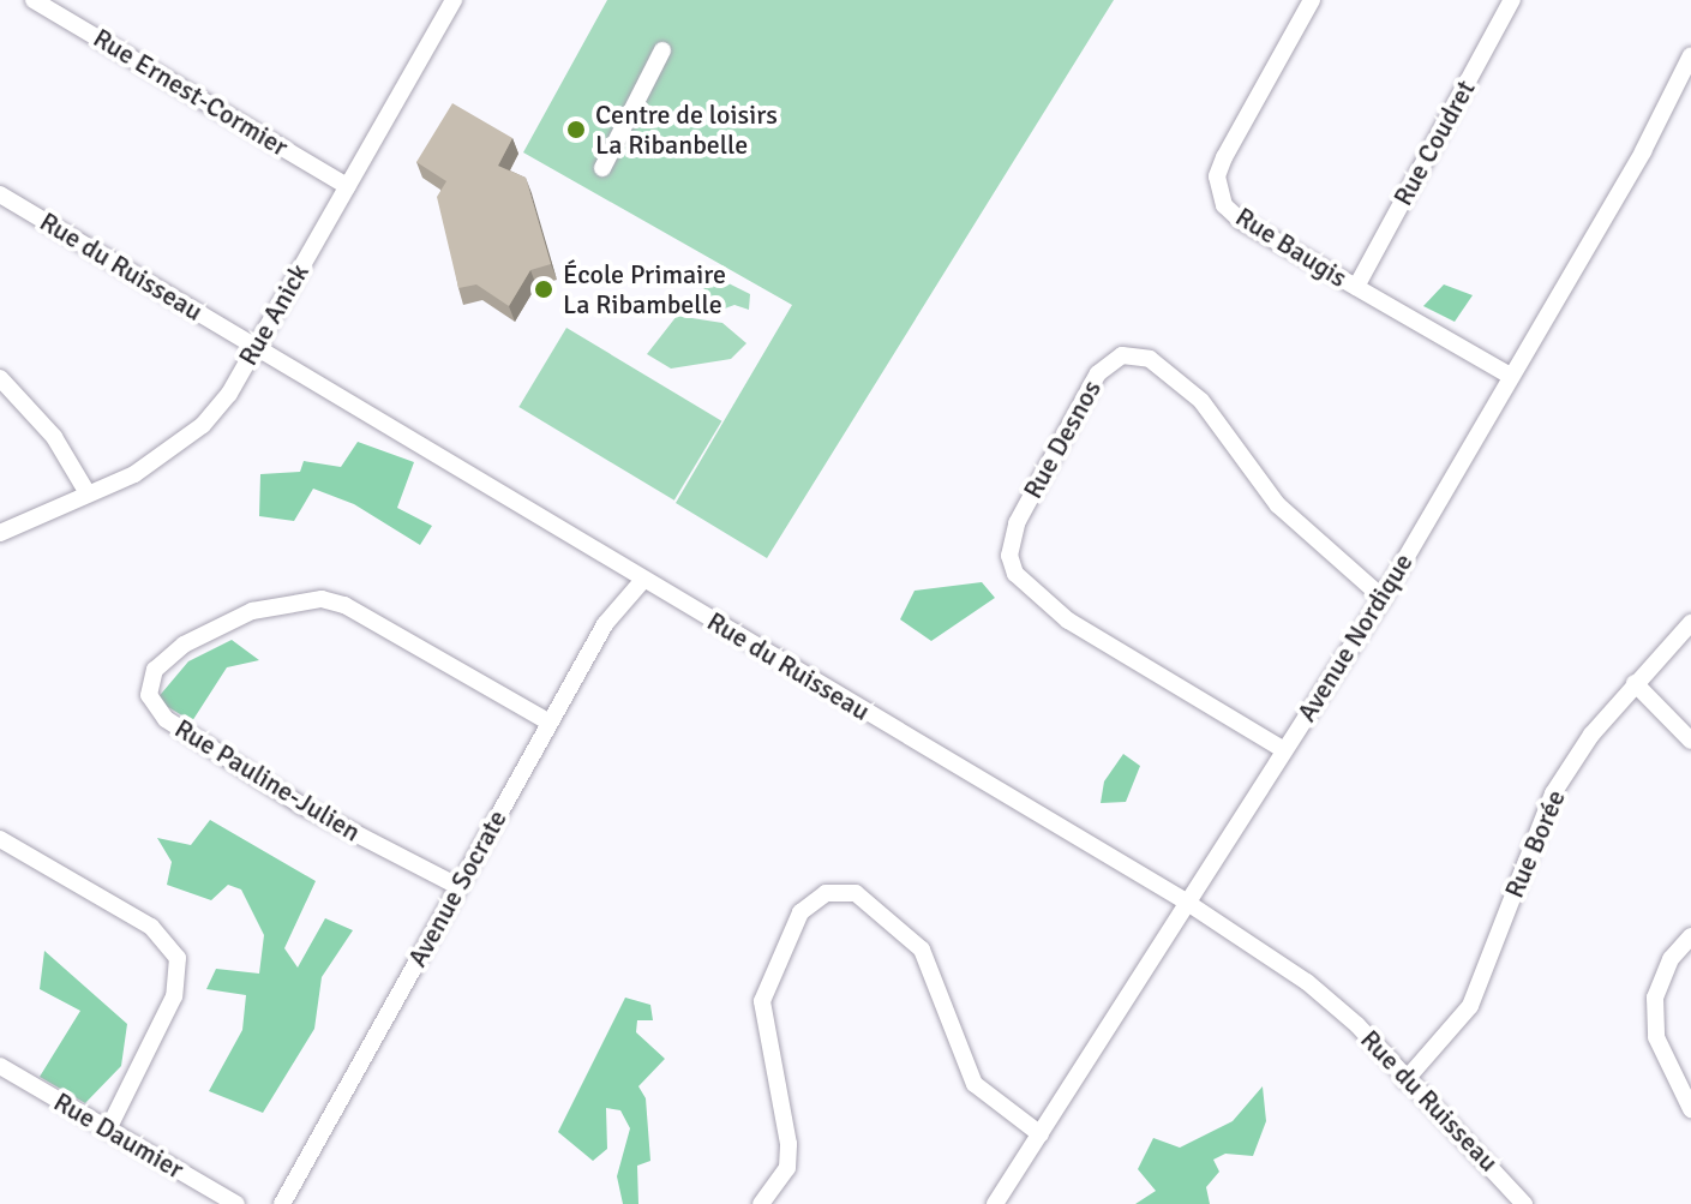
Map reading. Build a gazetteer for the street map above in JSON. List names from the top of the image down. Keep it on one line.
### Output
{"streets":{"street":["Rue Ernest-Cormier","Rue Coudret","Rue Baugis","Rue du Ruisseau","Rue Anick","Rue Desnos","Avenue Nordique","Rue Pauline-Julien","Rue Borée","Avenue Socrate","Rue Daumier"]},"crossings":[["Rue Ernest-Cormier","Rue Anick"],["Rue Coudret","Rue Baugis"],["Rue Baugis","Avenue Nordique"],["Rue du Ruisseau","Rue Anick"],["Rue du Ruisseau","Avenue Nordique"],["Rue du Ruisseau","Rue Borée"],["Rue du Ruisseau","Avenue Socrate"],["Rue Desnos","Avenue Nordique"],["Rue Pauline-Julien","Avenue Socrate"]],"places":["Centre de loisirs La Ribanbelle","École Primaire La Ribambelle"]}
